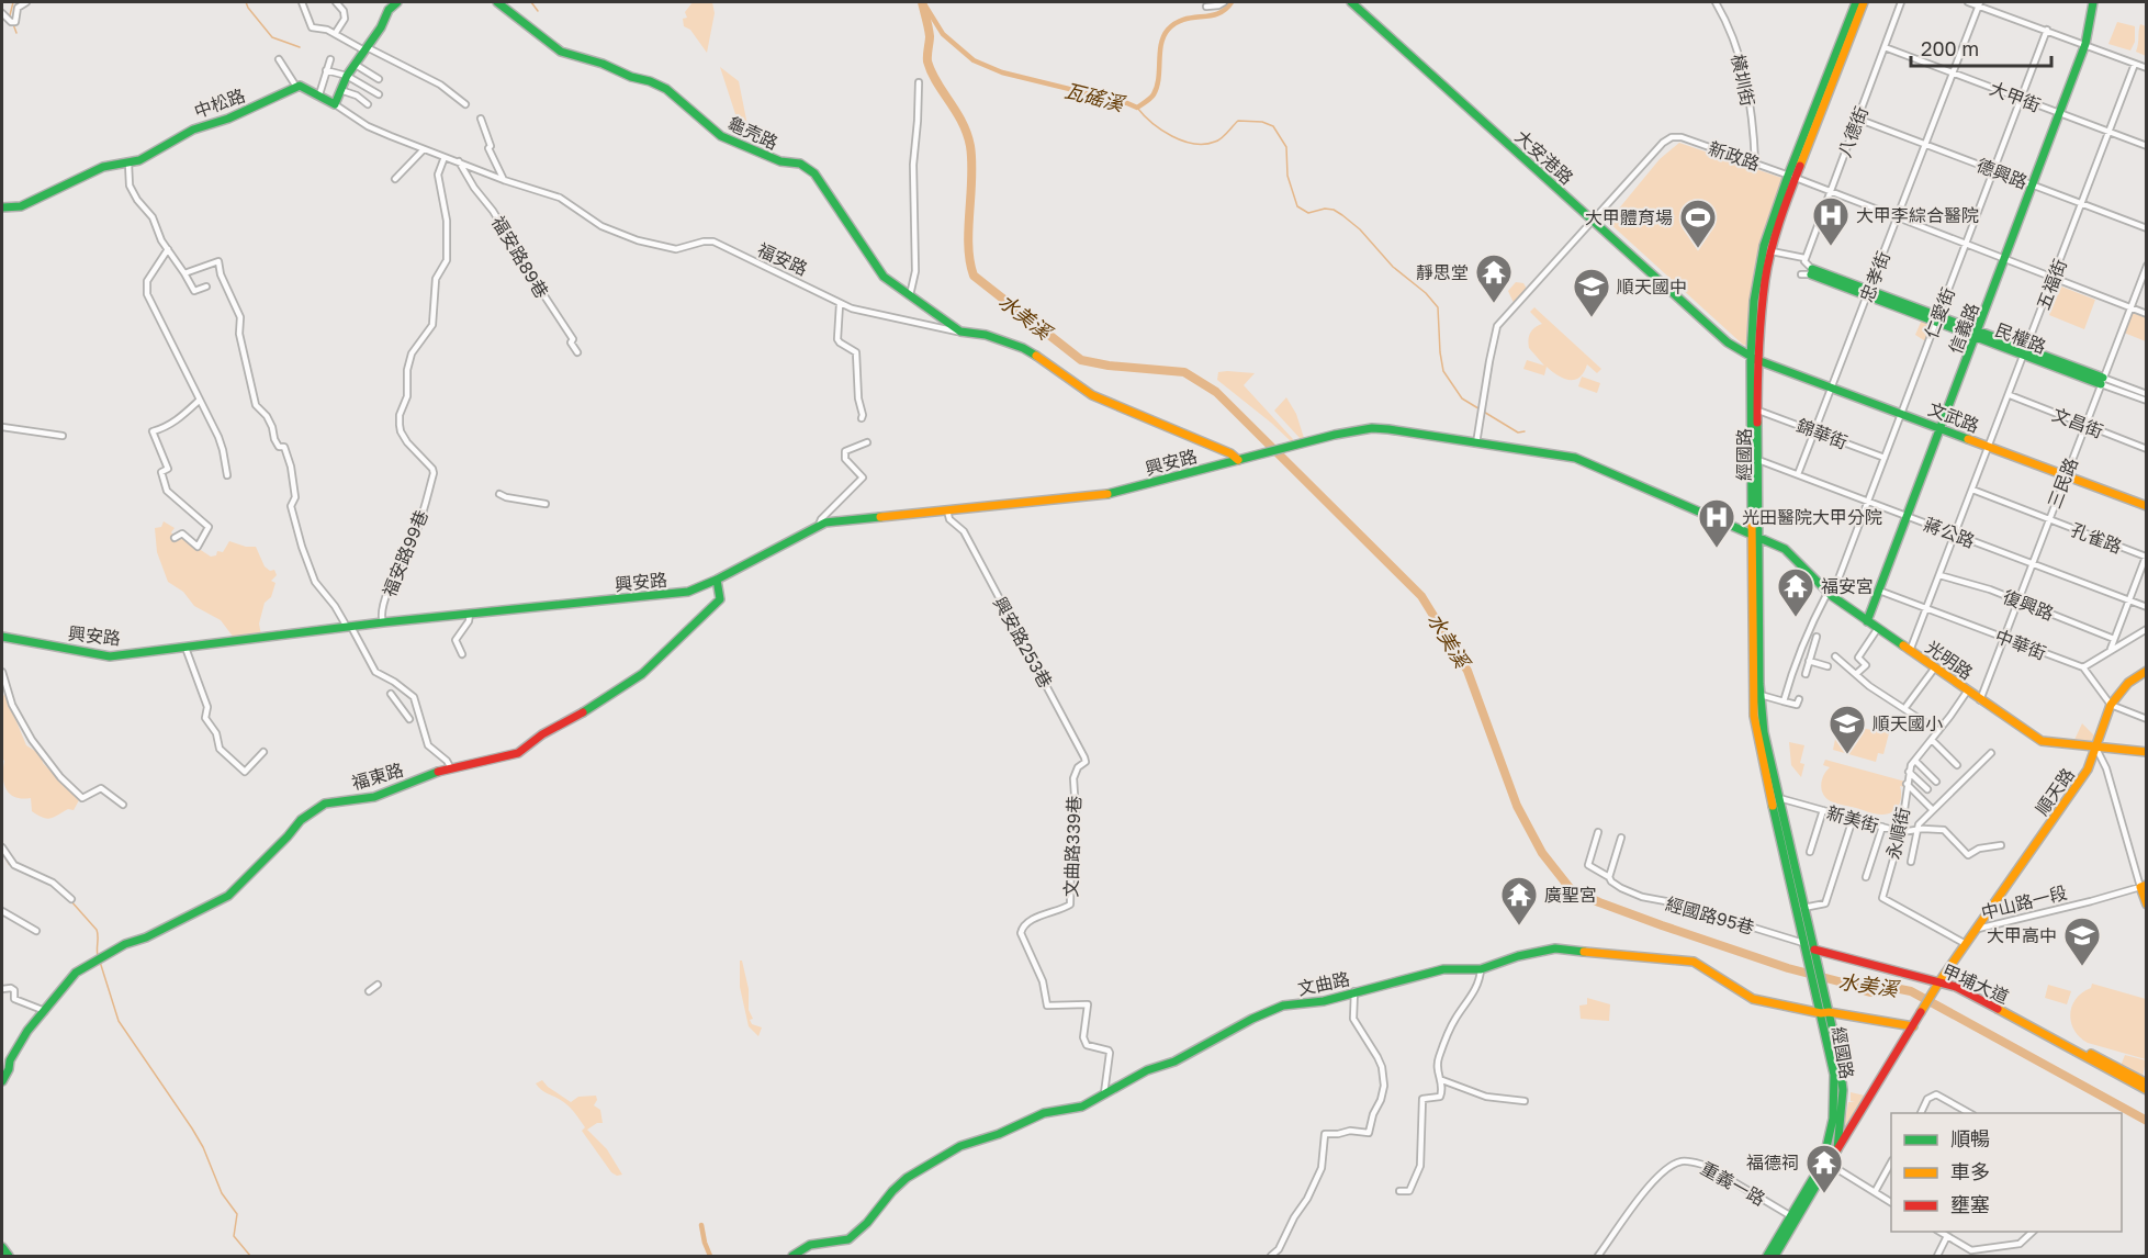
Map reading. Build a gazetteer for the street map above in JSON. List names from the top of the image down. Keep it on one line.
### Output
{"streets":{"street":["橫圳街","大甲街","中松路","八德街","龜壳路","新政路","大安港路","德興路","福安路89巷","福安路","忠孝街","五福街","仁愛街","信義路","民權路","文武路","文昌街","錦華街","經國路","興安路","三民路","蔣公路","孔雀路","福安路99巷","復興路","興安路253巷","中華街","光明路","福東路","順天路","新美街","永順街","文曲路339巷","中山路一段","經國路95巷","文曲路","甲埔大道","重義一路"]},"crossings":[["橫圳街","新政路"],["大甲街","八德街"],["大甲街","忠孝街"],["大甲街","五福街"],["大甲街","仁愛街"],["大甲街","信義路"],["八德街","新政路"],["八德街","德興路"],["龜壳路","福安路"],["新政路","大安港路"],["新政路","忠孝街"],["新政路","五福街"],["新政路","仁愛街"],["新政路","信義路"],["新政路","經國路"],["新政路","興安路"],["新政路","三民路"],["大安港路","文武路"],["大安港路","經國路"],["德興路","忠孝街"],["德興路","五福街"],["德興路","仁愛街"],["德興路","信義路"],["福安路89巷","福安路"],["福安路","興安路"],["福安路","福安路99巷"],["忠孝街","民權路"],["忠孝街","文武路"],["忠孝街","錦華街"],["忠孝街","蔣公路"],["五福街","民權路"],["五福街","文武路"],["五福街","文昌街"],["五福街","蔣公路"],["五福街","孔雀路"],["五福街","復興路"],["五福街","中華街"],["五福街","光明路"],["仁愛街","民權路"],["仁愛街","文武路"],["仁愛街","錦華街"],["仁愛街","蔣公路"],["仁愛街","光明路"],["信義路","民權路"],["信義路","文武路"],["信義路","蔣公路"],["信義路","中華街"],["信義路","光明路"],["民權路","三民路"],["文武路","經國路"],["文武路","三民路"],["文昌街","三民路"],["錦華街","經國路"],["經國路","蔣公路"],["經國路","光明路"],["經國路","新美街"],["經國路","經國路95巷"],["經國路","文曲路"],["經國路","甲埔大道"],["興安路","福安路99巷"],["興安路","興安路253巷"],["興安路","福東路"],["三民路","蔣公路"],["三民路","孔雀路"],["三民路","復興路"],["三民路","中華街"],["三民路","光明路"],["興安路253巷","文曲路339巷"],["光明路","順天路"],["光明路","永順街"],["順天路","中山路一段"],["新美街","永順街"],["永順街","中山路一段"],["文曲路339巷","文曲路"],["中山路一段","文曲路"],["中山路一段","甲埔大道"],["經國路95巷","甲埔大道"]],"water":["瓦磘溪","水美溪"],"places":{"hospital":["大甲李綜合醫院","光田醫院大甲分院"],"sports":["大甲體育場"],"temple":["靜思堂","福安宮","廣聖宮","福德祠"],"school or university":["順天國中","順天國小","大甲高中"]},"legend":["順暢","車多","壅塞"],"scale_bar":"200 m"}
